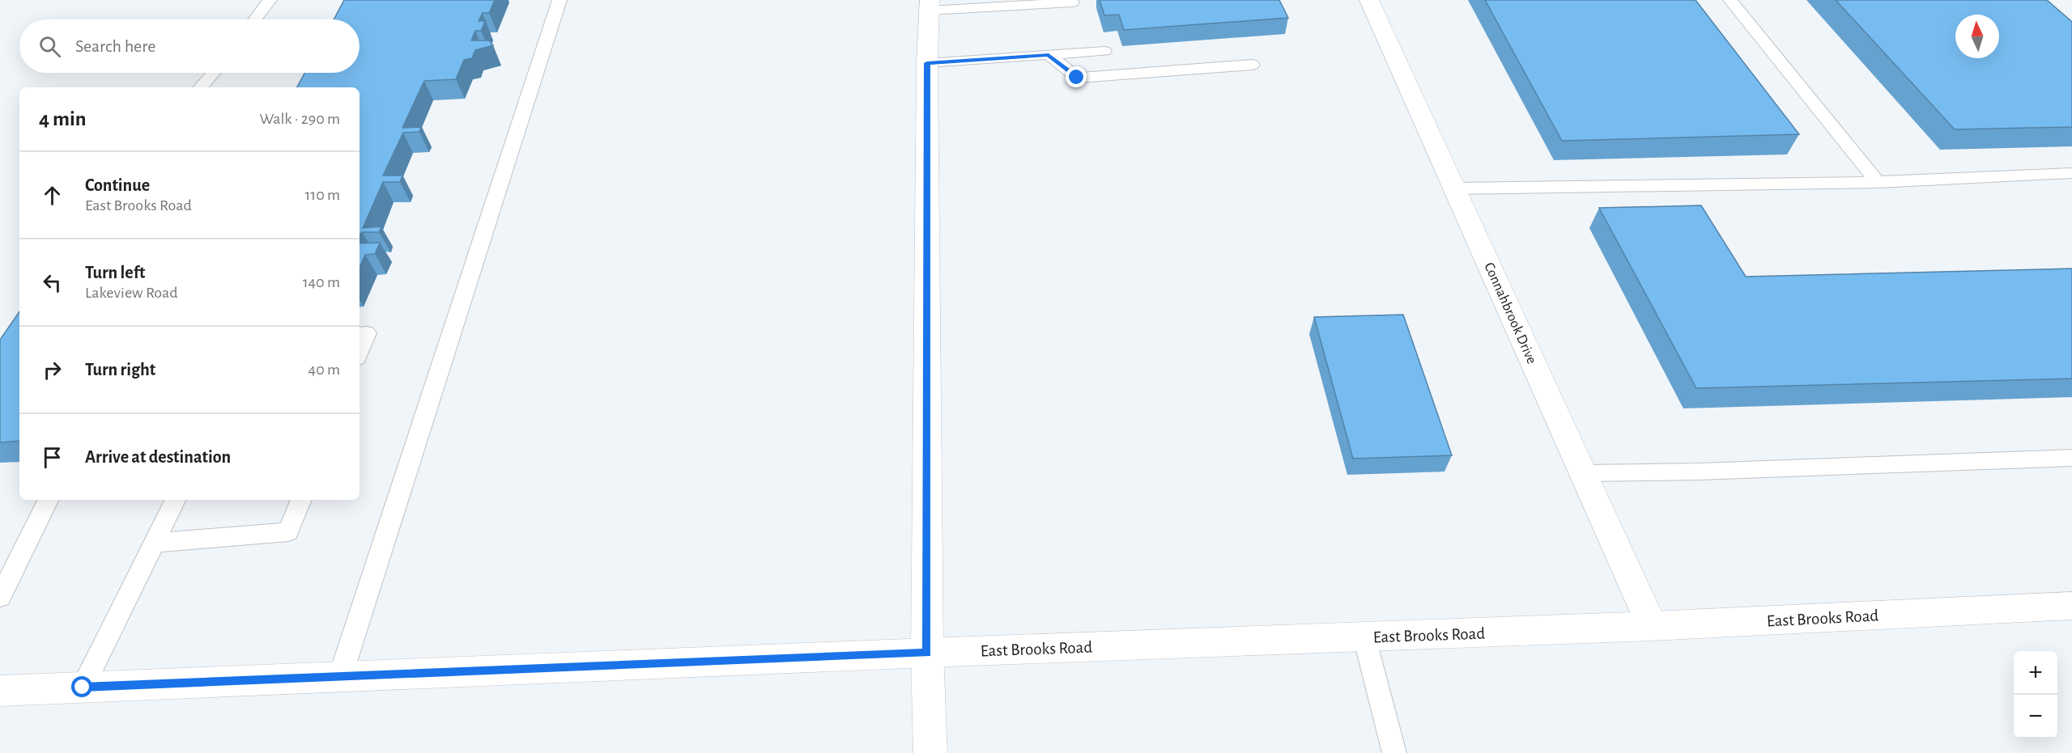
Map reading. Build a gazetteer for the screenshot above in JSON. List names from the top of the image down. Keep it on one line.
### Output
{"streets":{"street":["Connahbrook Drive","East Brooks Road"]},"crossings":[["Connahbrook Drive","East Brooks Road"]],"north":"top","page":{"search":"Search here","heading":["4 min","Walk · 290 m"],"list":[["Continue","East Brooks Road","110 m"],["Turn left","Lakeview Road","140 m"],["Turn right","40 m"],"Arrive at destination"],"map_buttons":["+","−"]}}
